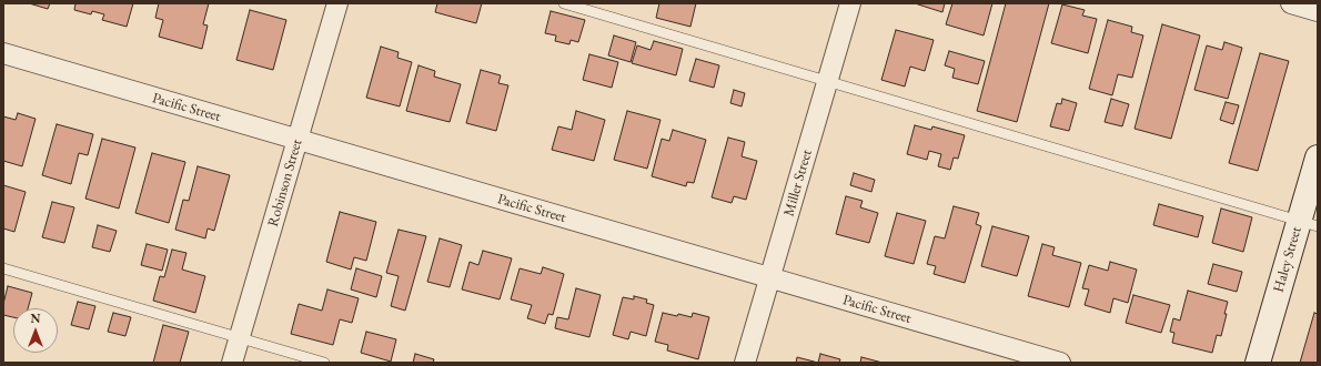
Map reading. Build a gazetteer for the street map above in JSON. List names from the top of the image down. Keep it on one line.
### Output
{"streets":{"main road":["Haley Street"],"street":["Pacific Street","Robinson Street","Miller Street"]},"crossings":[["Pacific Street","Robinson Street"],["Pacific Street","Miller Street"]],"north":"top"}
